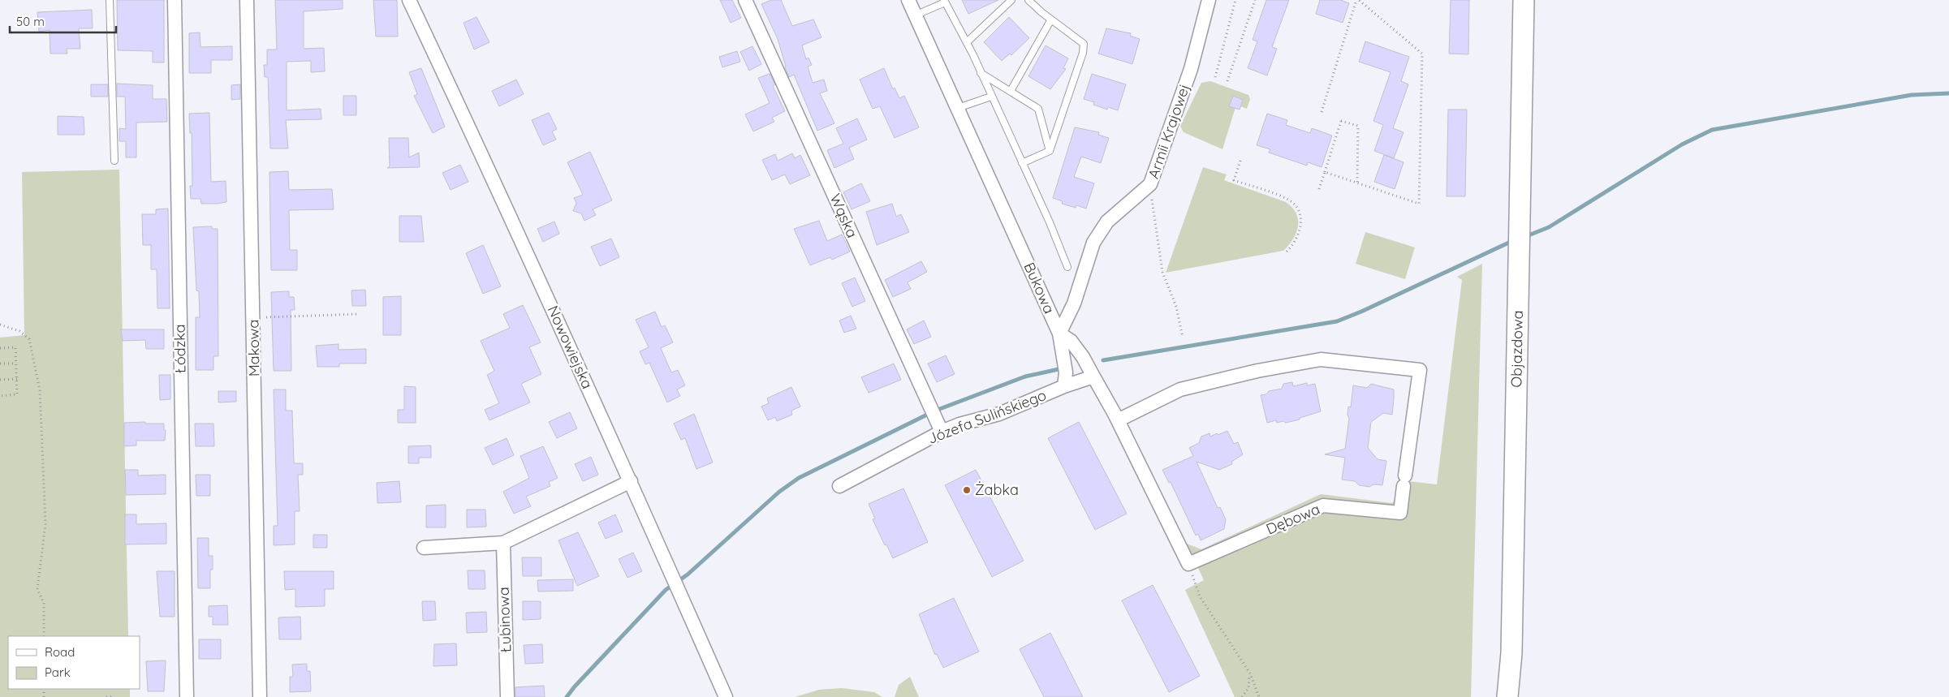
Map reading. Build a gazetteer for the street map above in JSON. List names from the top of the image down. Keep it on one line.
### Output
{"streets":{"main road":["Objazdowa"],"street":["Armii Krajowej","Wąska","Bukowa","Nowowiejska","Makowa","Łódzka","Józefa Sulińskiego","Dębowa","Łubinowa"]},"crossings":[["Armii Krajowej","Bukowa"],["Wąska","Józefa Sulińskiego"],["Bukowa","Józefa Sulińskiego"],["Bukowa","Dębowa"]],"places":["Żabka"],"legend":["Road","Park"],"scale_bar":"50 m"}
